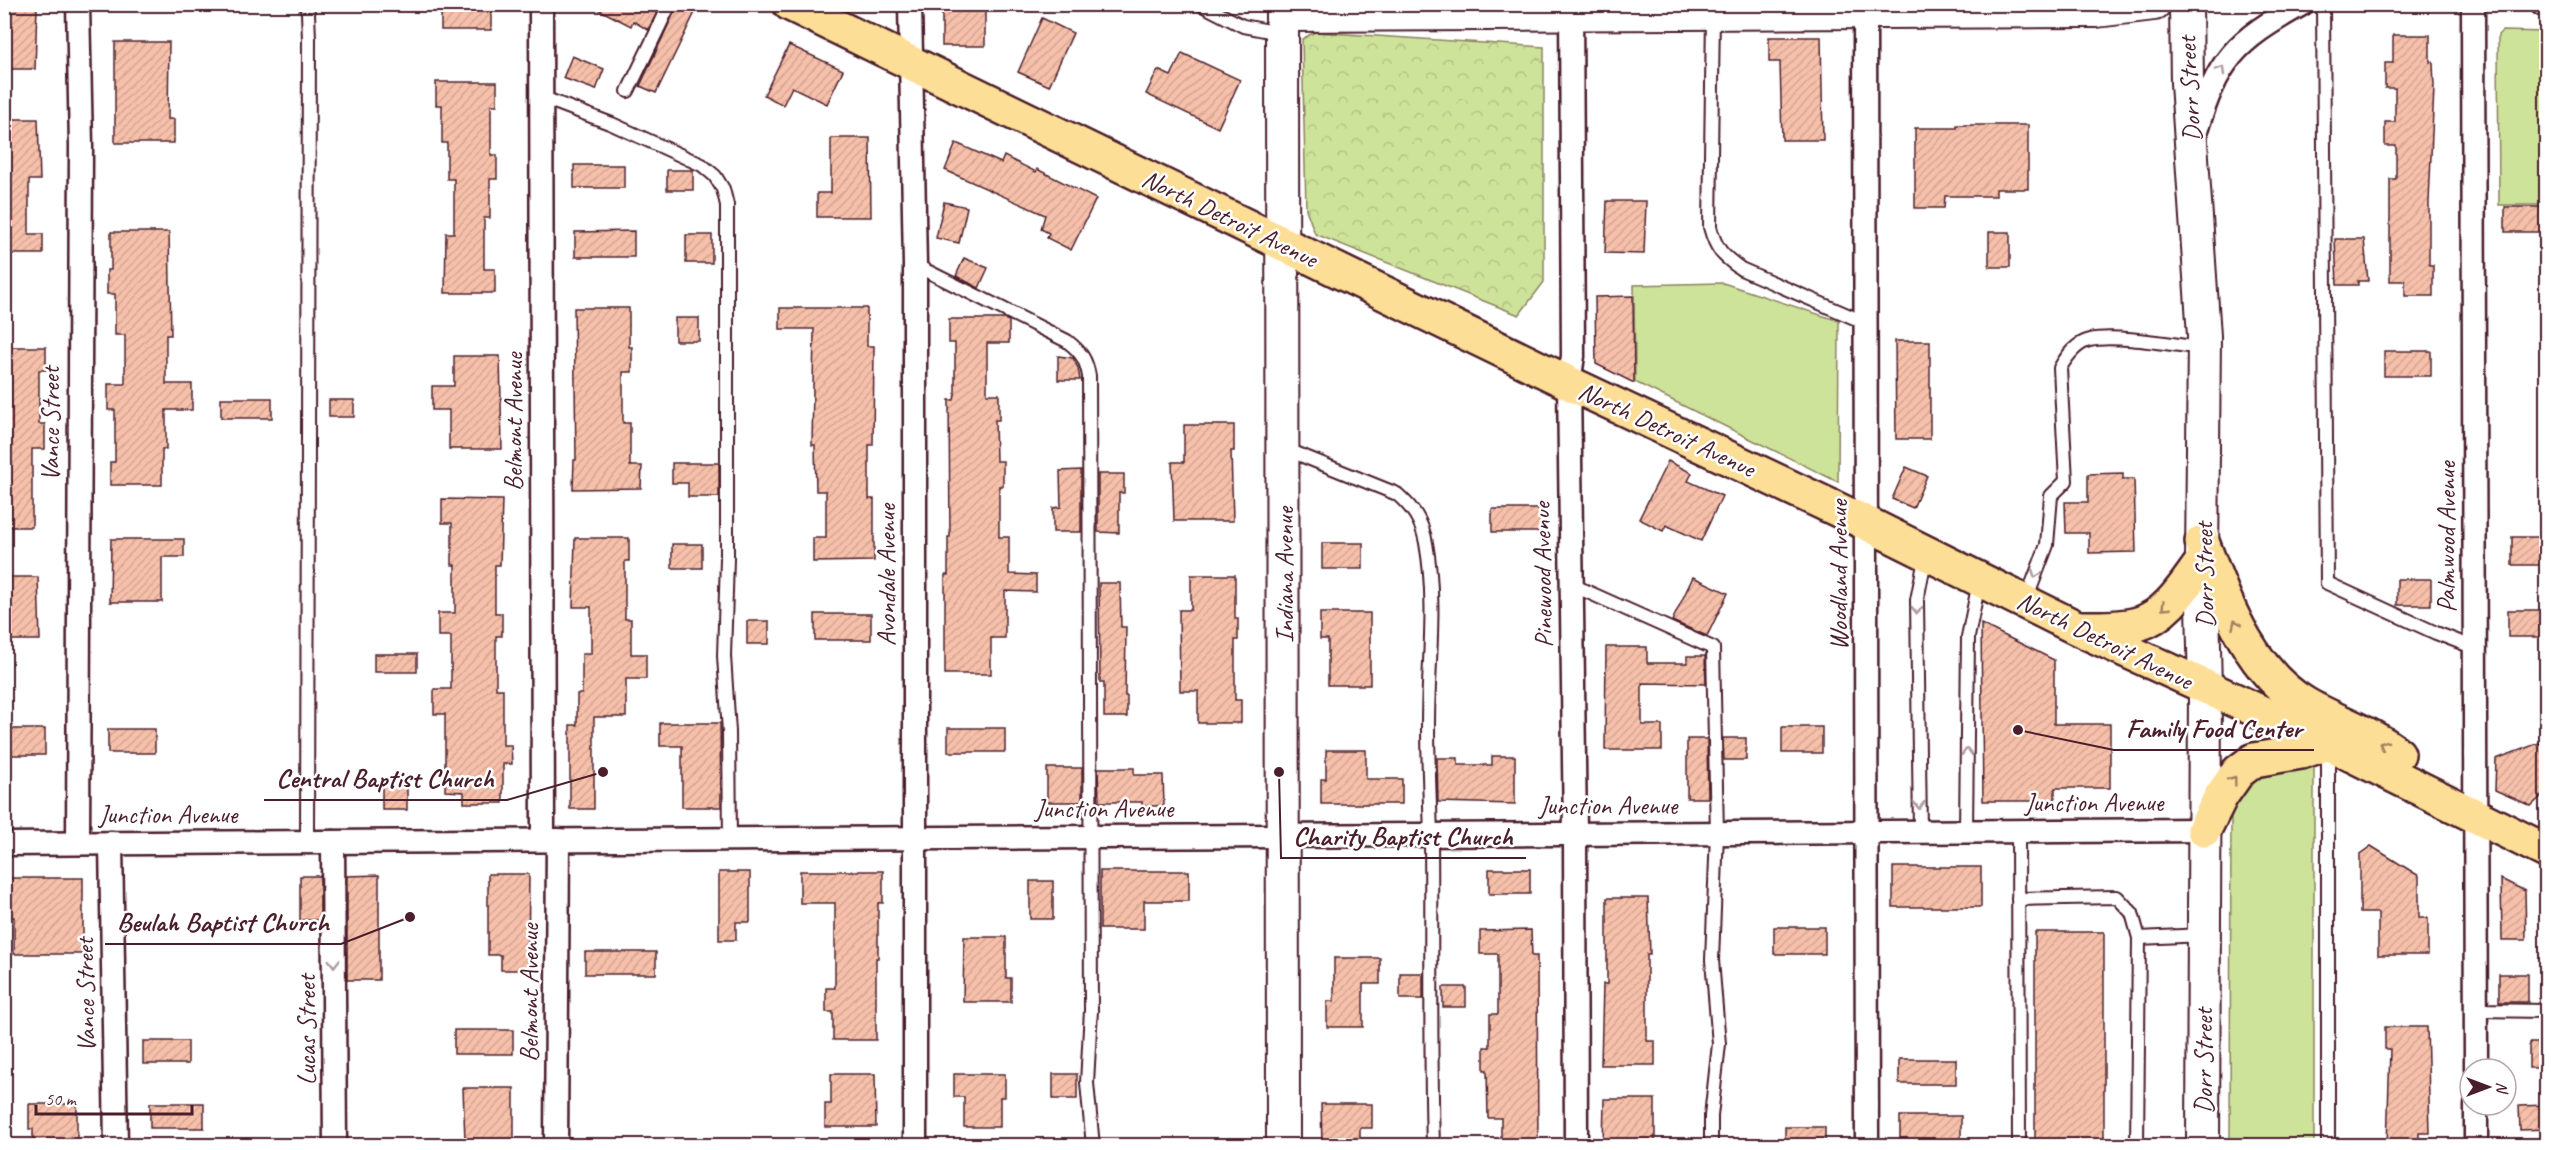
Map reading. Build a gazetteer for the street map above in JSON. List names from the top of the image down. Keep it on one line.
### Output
{"streets":{"main road":["North Detroit Avenue"],"street":["Dorr Street","Belmont Avenue","Vance Street","Palmwood Avenue","Avondale Avenue","Indiana Avenue","Pinewood Avenue","Woodland Avenue","Junction Avenue","Lucas Street"]},"crossings":[["Dorr Street","North Detroit Avenue"],["Dorr Street","Junction Avenue"],["North Detroit Avenue","Palmwood Avenue"],["North Detroit Avenue","Avondale Avenue"],["North Detroit Avenue","Indiana Avenue"],["North Detroit Avenue","Pinewood Avenue"],["North Detroit Avenue","Woodland Avenue"],["Belmont Avenue","Junction Avenue"],["Vance Street","Junction Avenue"],["Avondale Avenue","Junction Avenue"],["Indiana Avenue","Junction Avenue"],["Pinewood Avenue","Junction Avenue"],["Woodland Avenue","Junction Avenue"],["Junction Avenue","Lucas Street"]],"one_way":["Lucas Street"],"places":["Family Food Center","Central Baptist Church","Charity Baptist Church","Beulah Baptist Church"],"scale_bar":"50 m","north":"right"}
